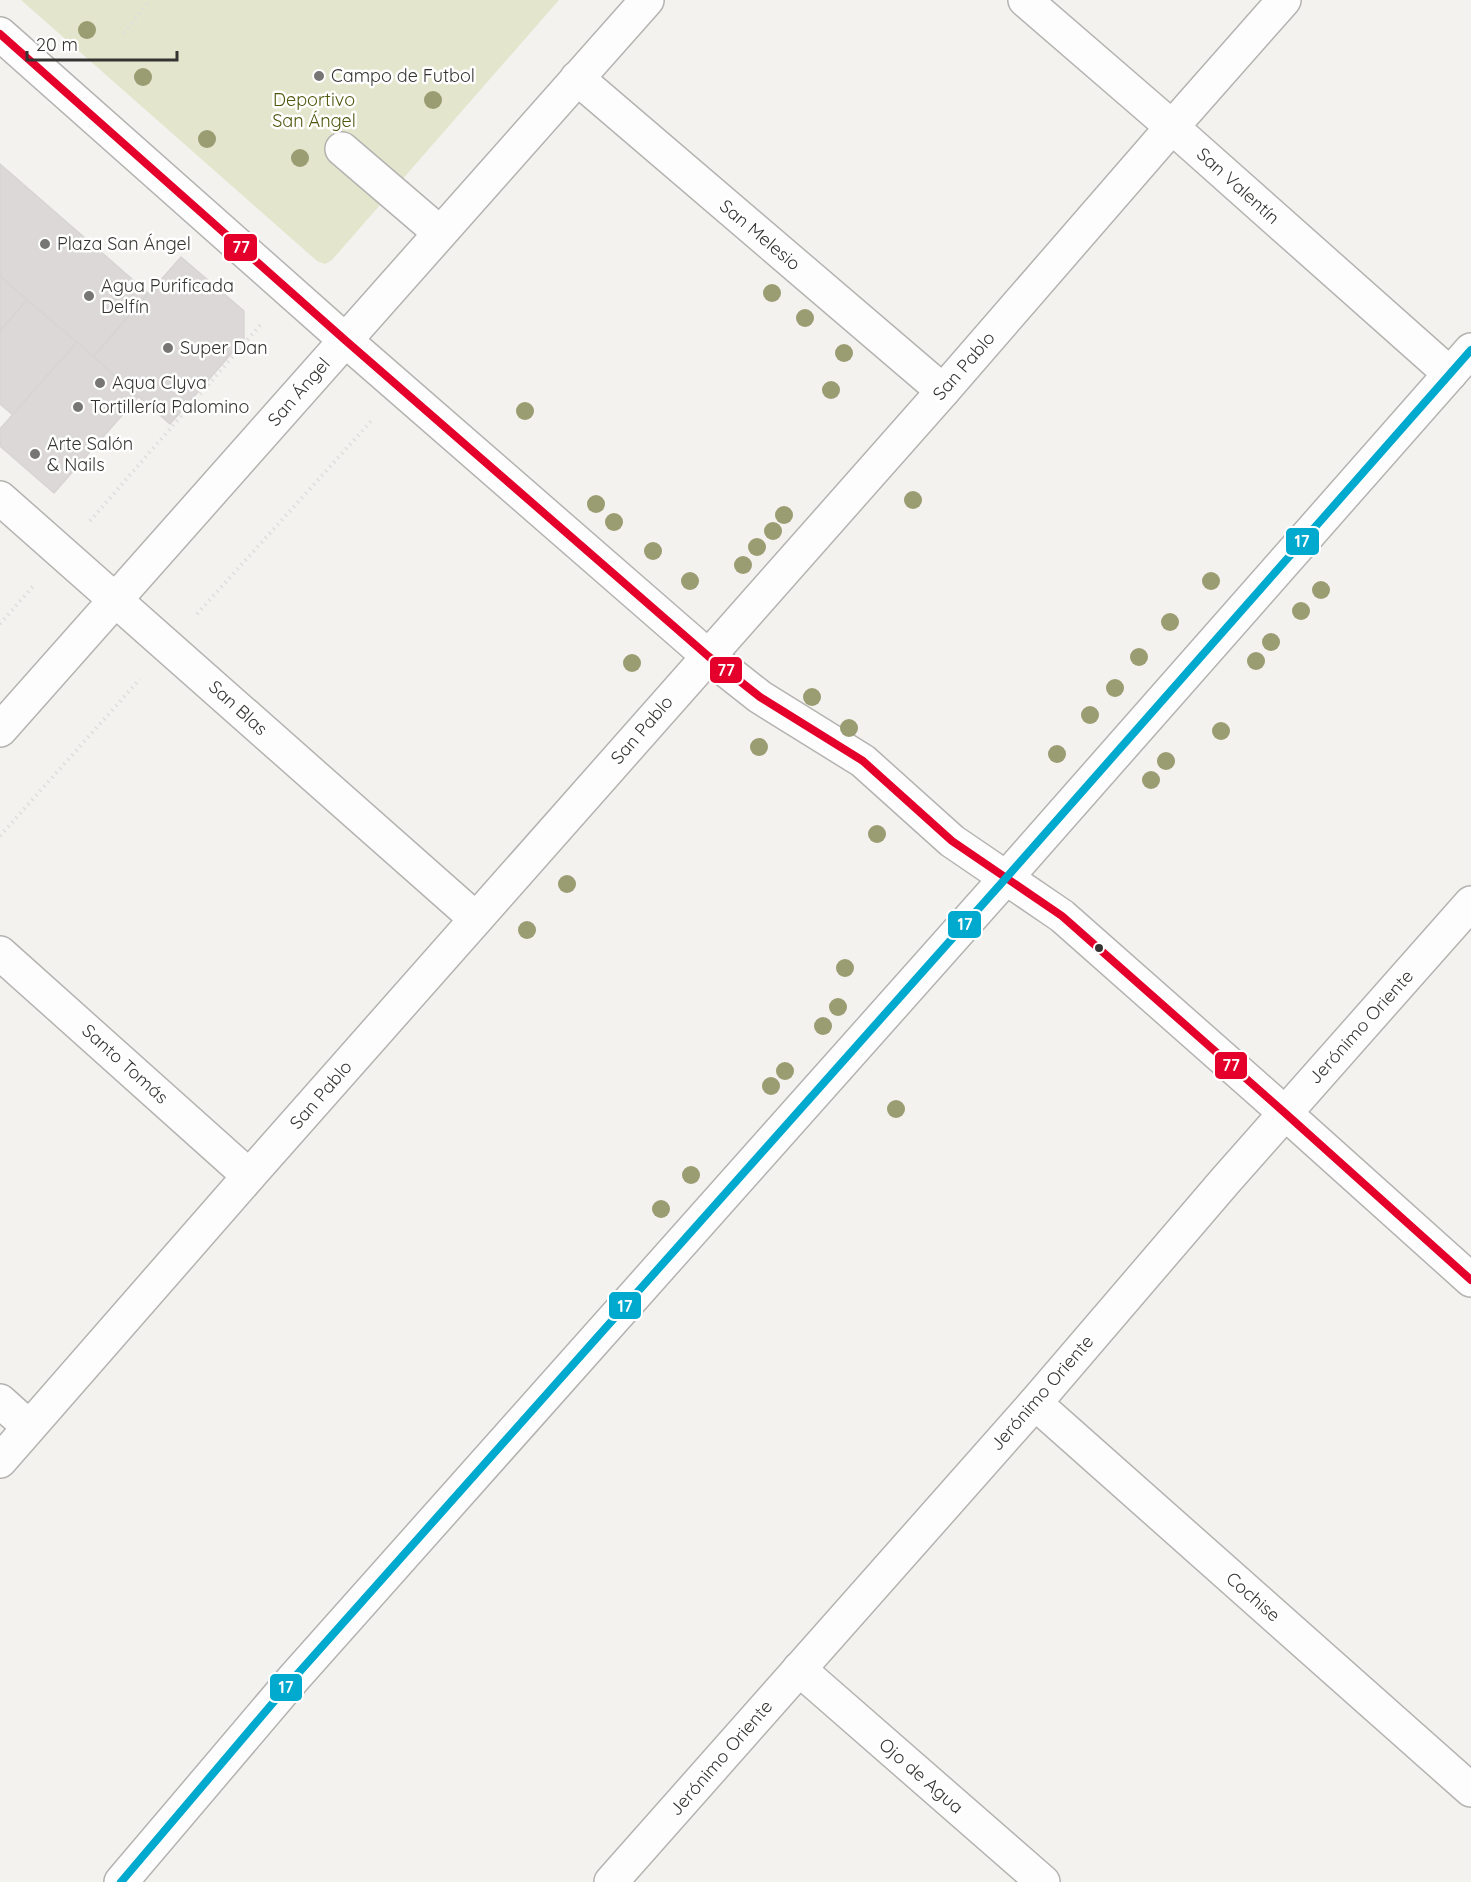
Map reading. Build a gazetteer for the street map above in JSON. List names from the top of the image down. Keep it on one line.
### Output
{"streets":{"street":["San Valentín","San Melesio","San Pablo","San Ángel","San Blas","Jerónimo Oriente","Santo Tomás","Cochise","Ojo de Agua"]},"crossings":[["San Valentín","San Pablo"],["San Melesio","San Pablo"],["San Melesio","San Ángel"],["San Pablo","San Blas"],["San Pablo","Santo Tomás"],["San Ángel","San Blas"],["Jerónimo Oriente","Cochise"],["Jerónimo Oriente","Ojo de Agua"]],"parks":["Deportivo San Ángel"],"places":["Campo de Futbol","Plaza San Ángel","Agua Purificada Delfín","Super Dan","Aqua Clyva","Tortillería Palomino","Arte Salón & Nails"],"lines":["transit line 77","transit line 17"],"scale_bar":"20 m"}
